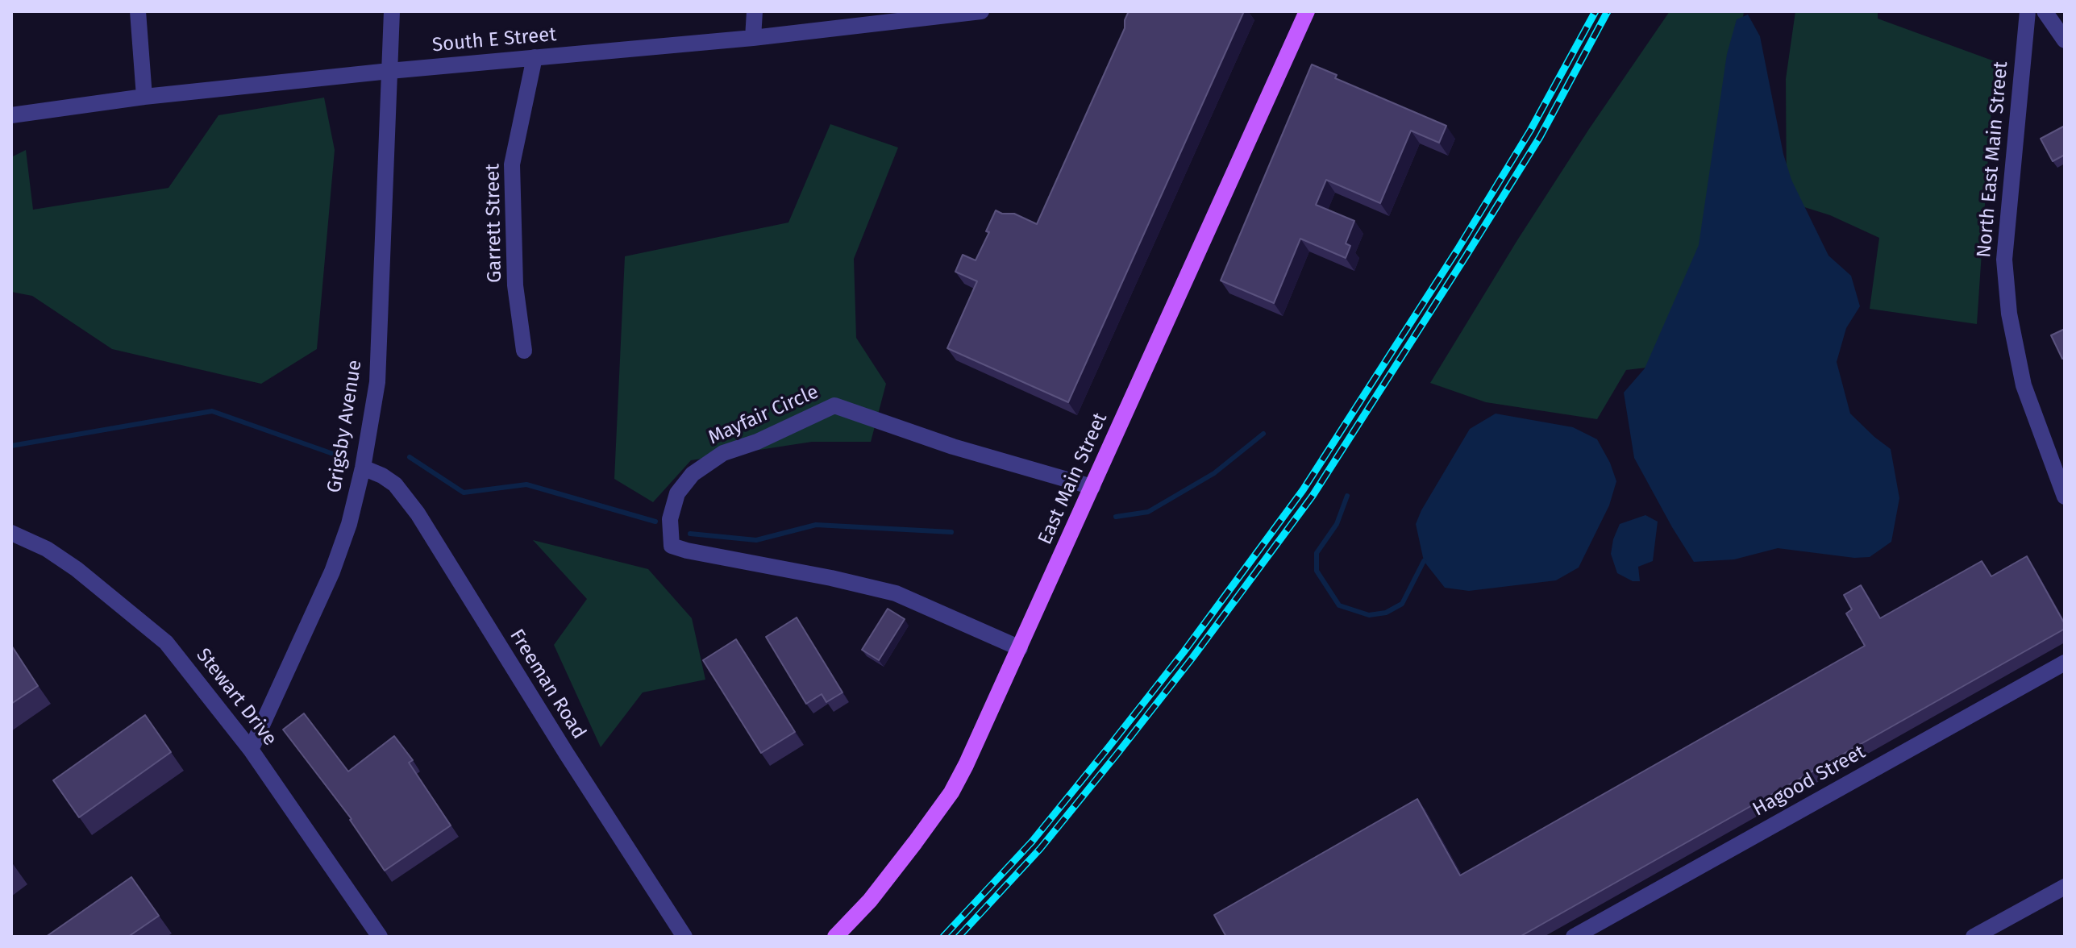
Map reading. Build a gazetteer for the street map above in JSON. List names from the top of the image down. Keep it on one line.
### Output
{"streets":{"main road":["East Main Street"],"street":["South E Street","North East Main Street","Garrett Street","Mayfair Circle","Grigsby Avenue","Freeman Road","Stewart Drive","Hagood Street"]},"crossings":[["South E Street","Garrett Street"],["South E Street","Grigsby Avenue"],["Mayfair Circle","East Main Street"],["Grigsby Avenue","Freeman Road"],["Grigsby Avenue","Stewart Drive"]]}
